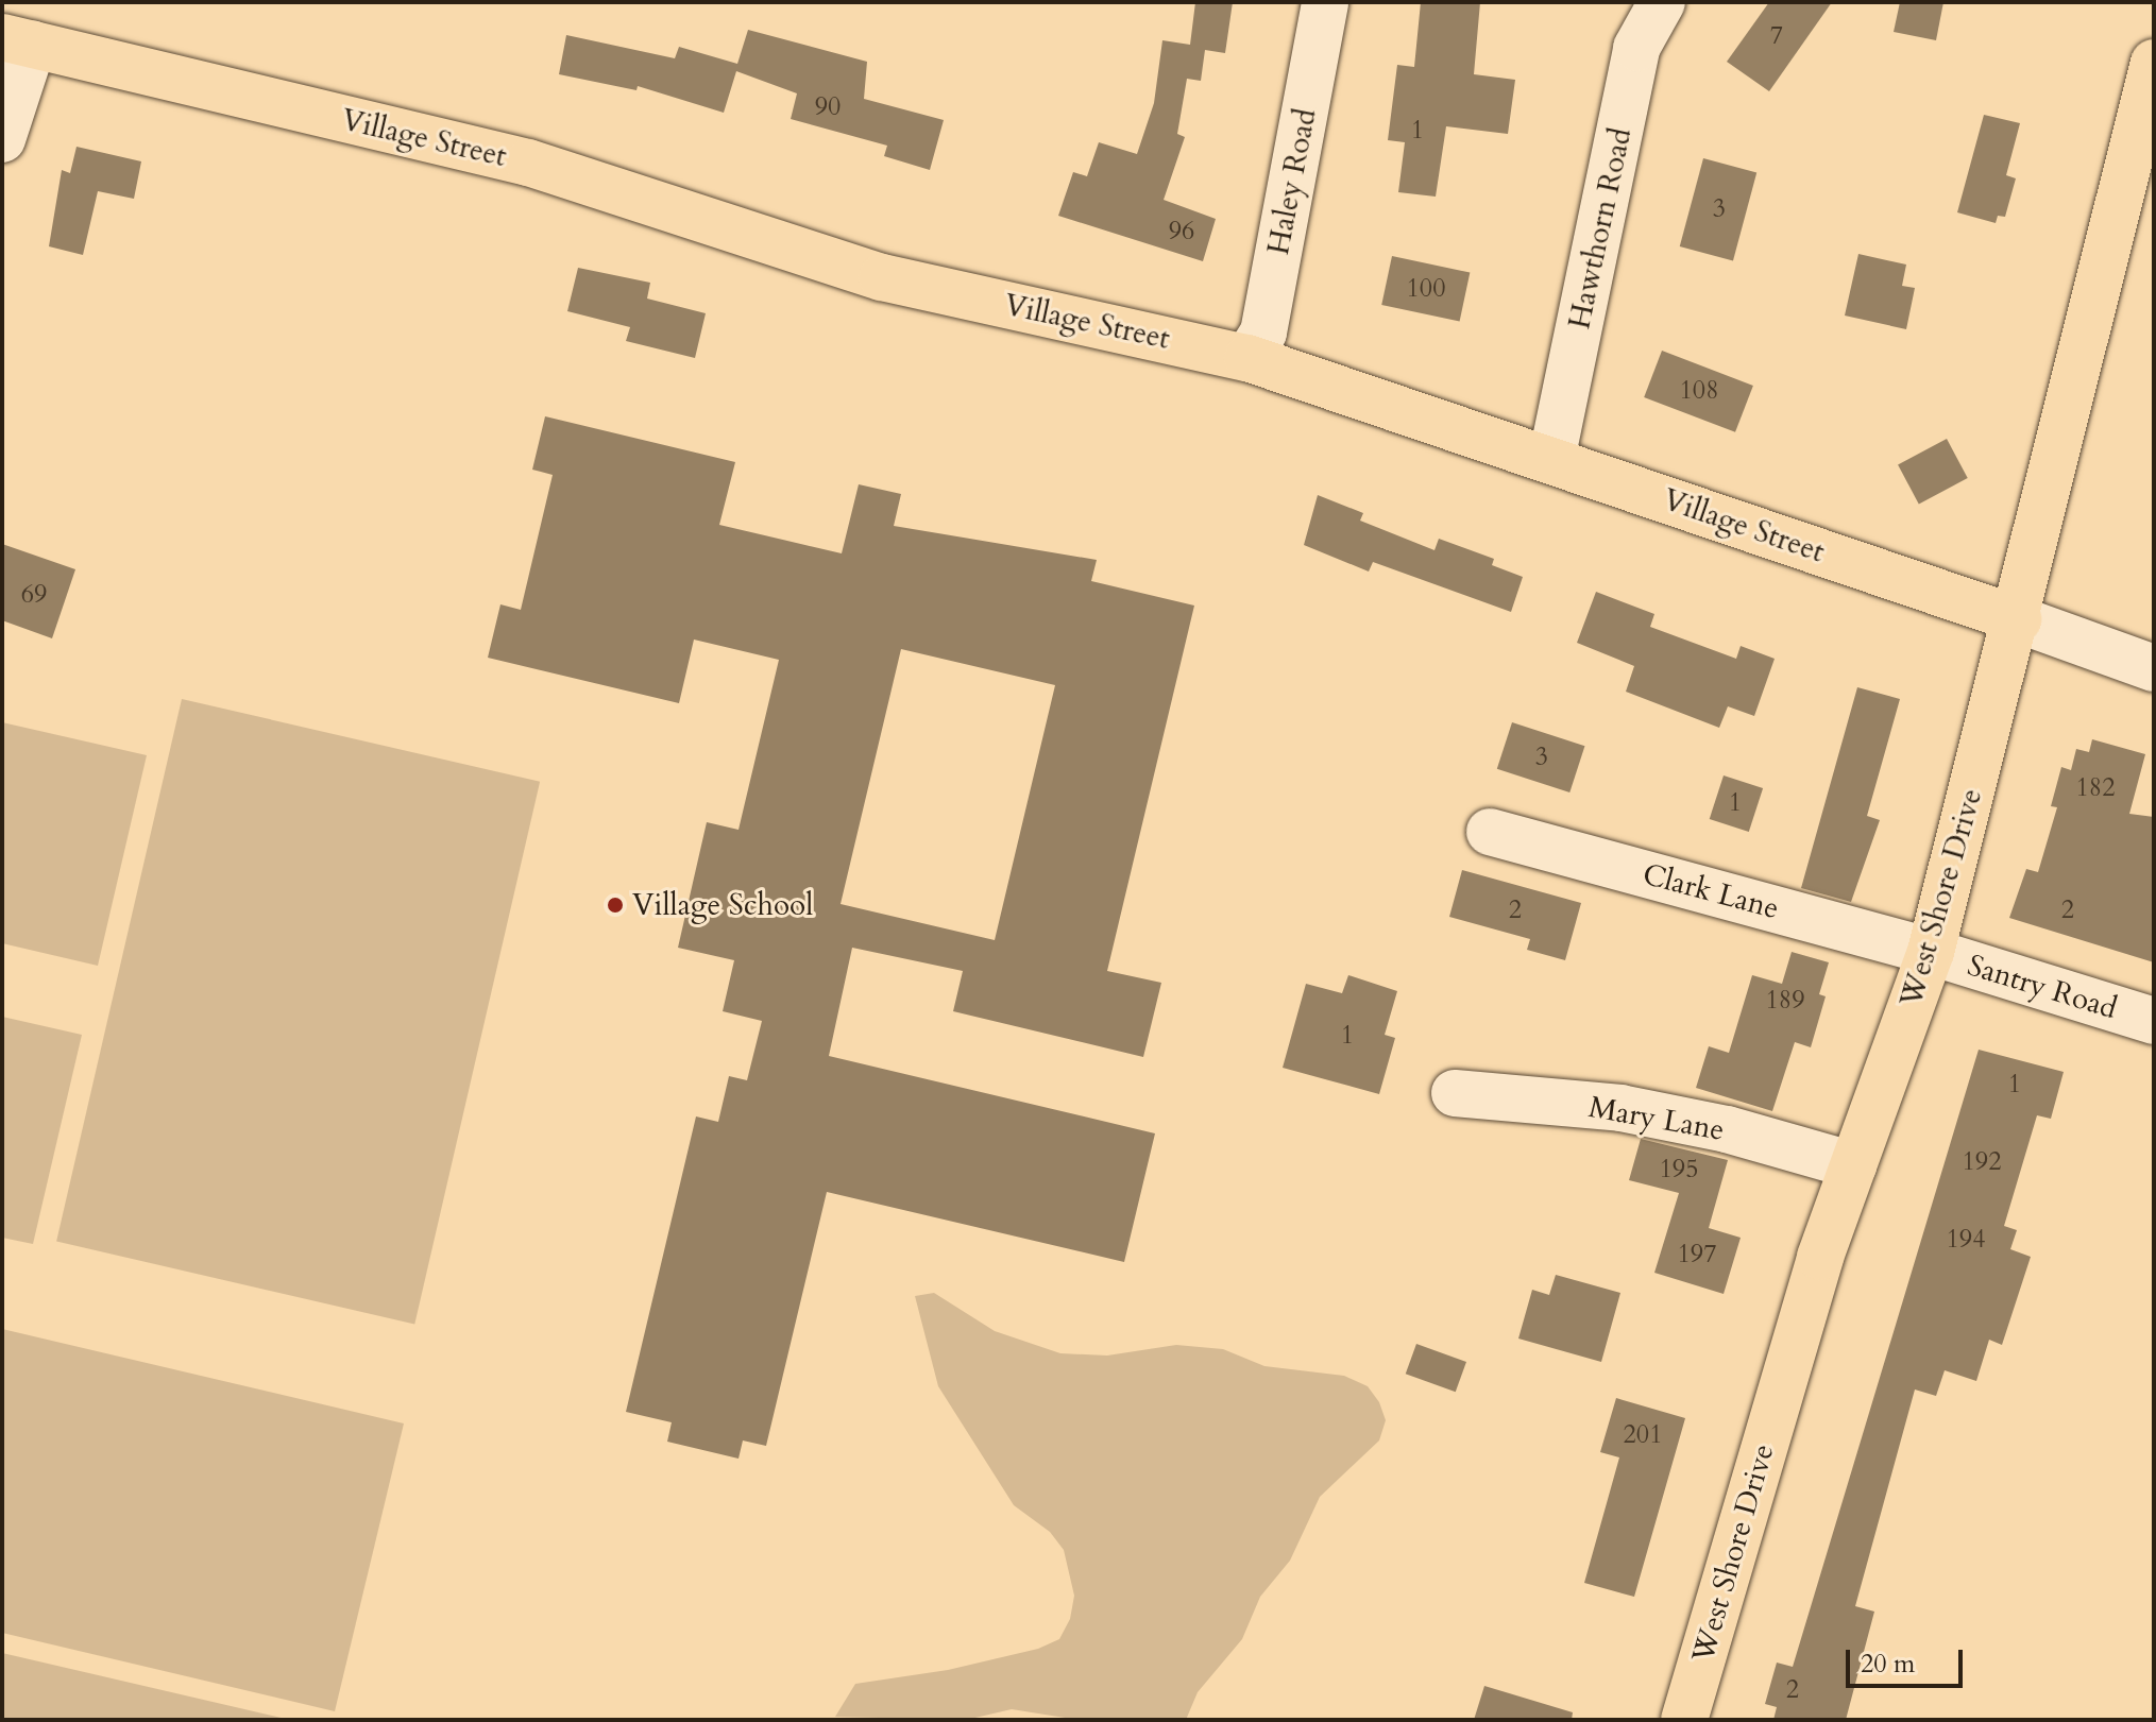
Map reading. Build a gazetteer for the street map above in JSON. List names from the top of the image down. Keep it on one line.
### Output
{"streets":{"main road":["Village Street","West Shore Drive"],"street":["Haley Road","Hawthorn Road","Clark Lane","Santry Road","Mary Lane"]},"crossings":[["Village Street","Haley Road"],["Village Street","Hawthorn Road"],["Village Street","West Shore Drive"],["Clark Lane","West Shore Drive"],["Clark Lane","Santry Road"],["West Shore Drive","Santry Road"],["West Shore Drive","Mary Lane"]],"places":["Village School"],"house_numbers":["7","90","1","3","96","100","108","69","3","182","1","2","2","189","1","1","192","195","194","197","201","2"],"scale_bar":"20 m"}
